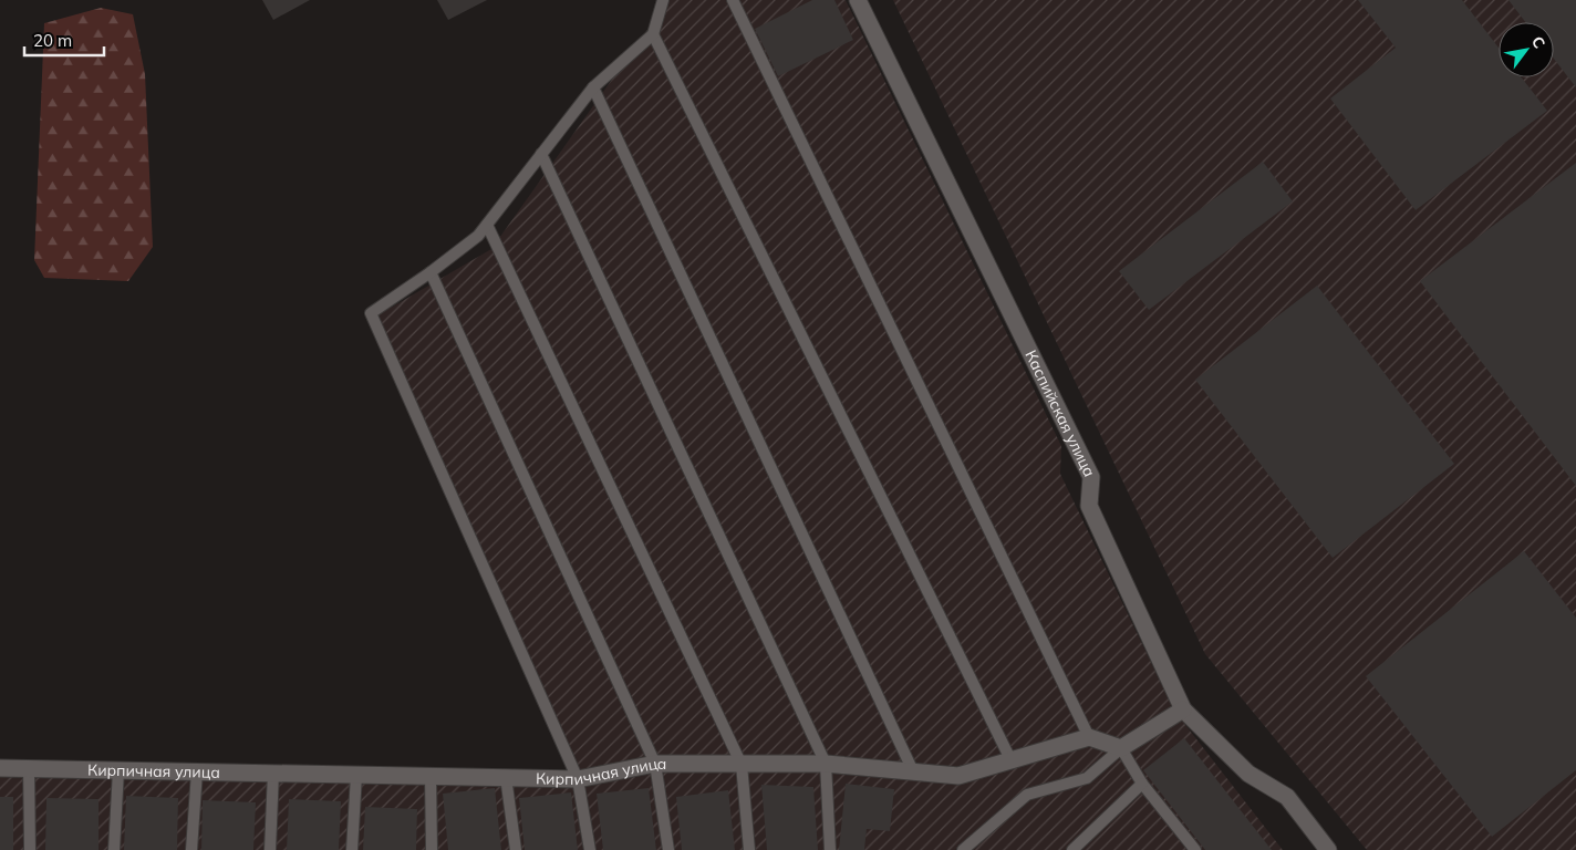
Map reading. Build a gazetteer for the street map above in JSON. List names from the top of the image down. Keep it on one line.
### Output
{"streets":{"street":["Каспийская улица","Кирпичная улица"]},"scale_bar":"20 m","north":"top right"}
